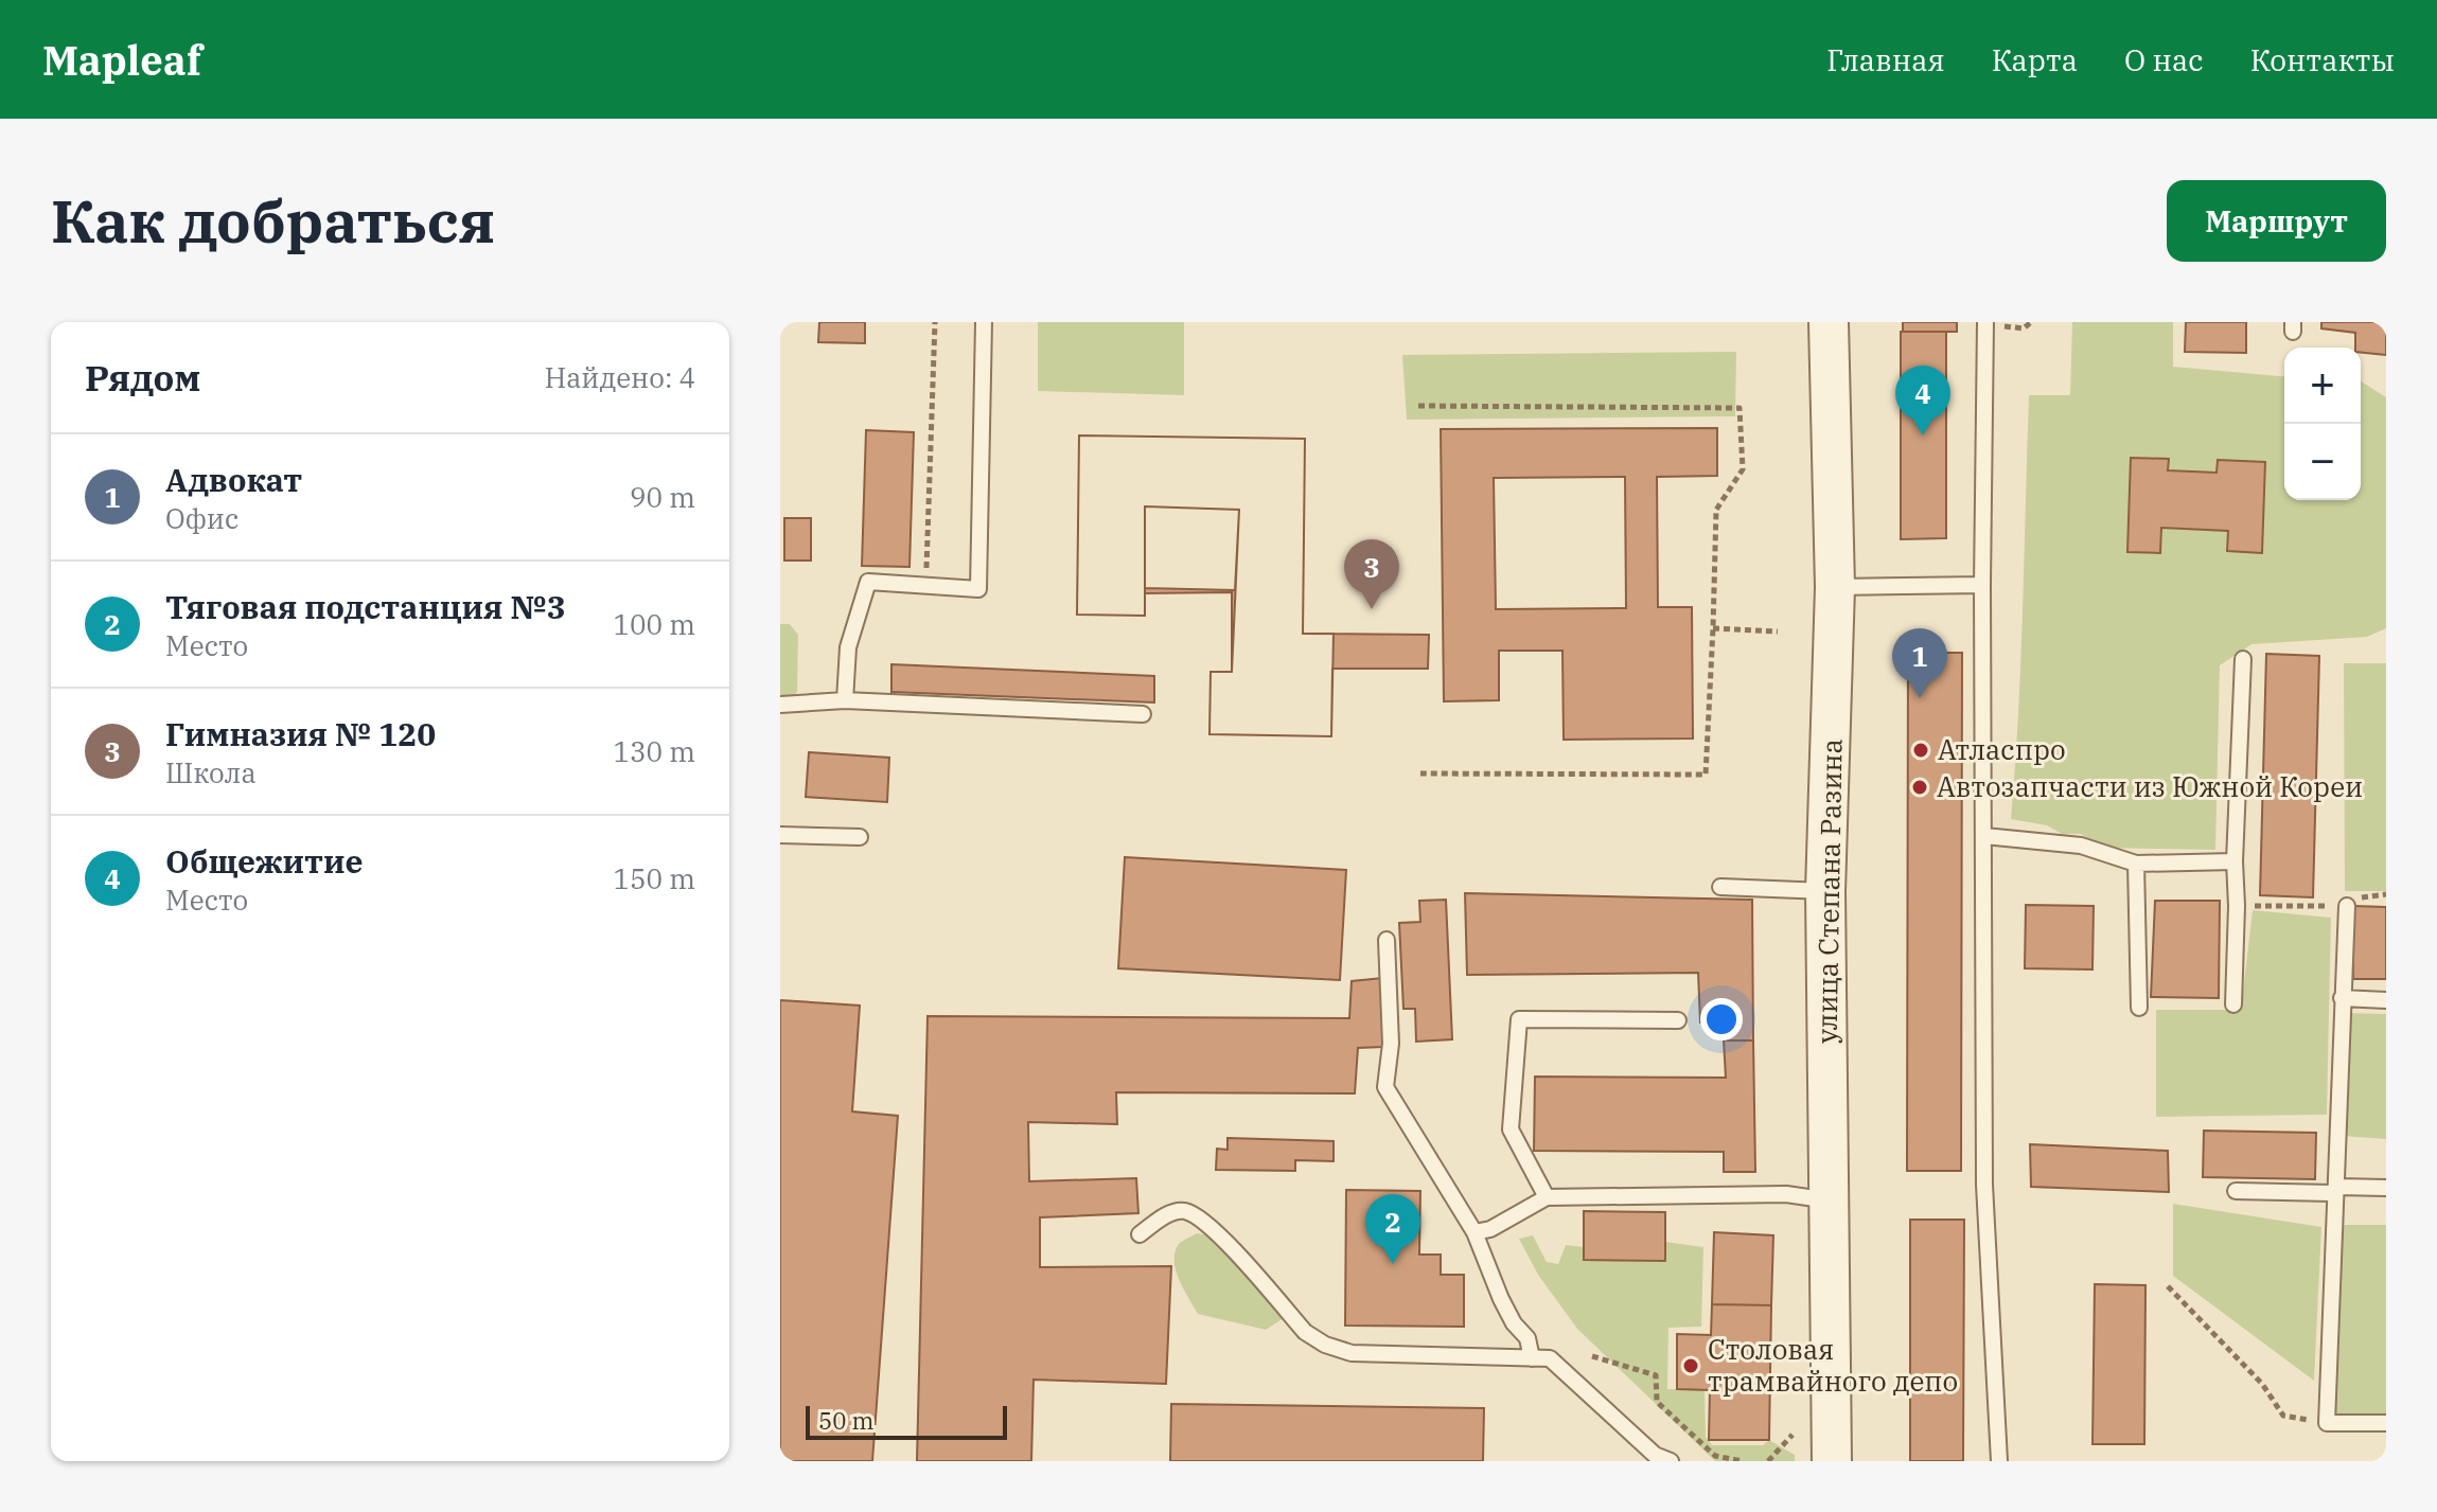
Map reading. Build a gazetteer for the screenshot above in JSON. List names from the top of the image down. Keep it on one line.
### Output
{"streets":{"street":["улица Степана Разина"]},"places":["Атласпро","Автозапчасти из Южной Кореи","Столовая трамвайного депо"],"scale_bar":"50 m","page":{"header":"Mapleaf","nav":["Главная","Карта","О нас","Контакты"],"buttons":"Маршрут","title":"Как добраться","heading":["Рядом","Найдено: 4"],"map_buttons":["+","−"],"pins":["4","3","1","2"],"list":[{"mark":"1","name":"Адвокат","note":"Офис","value":"90 m"},{"mark":"2","name":"Тяговая подстанция №3","note":"Место","value":"100 m"},{"mark":"3","name":"Гимназия № 120","note":"Школа","value":"130 m"},{"mark":"4","name":"Общежитие","note":"Место","value":"150 m"}],"scale":"50 m"}}
